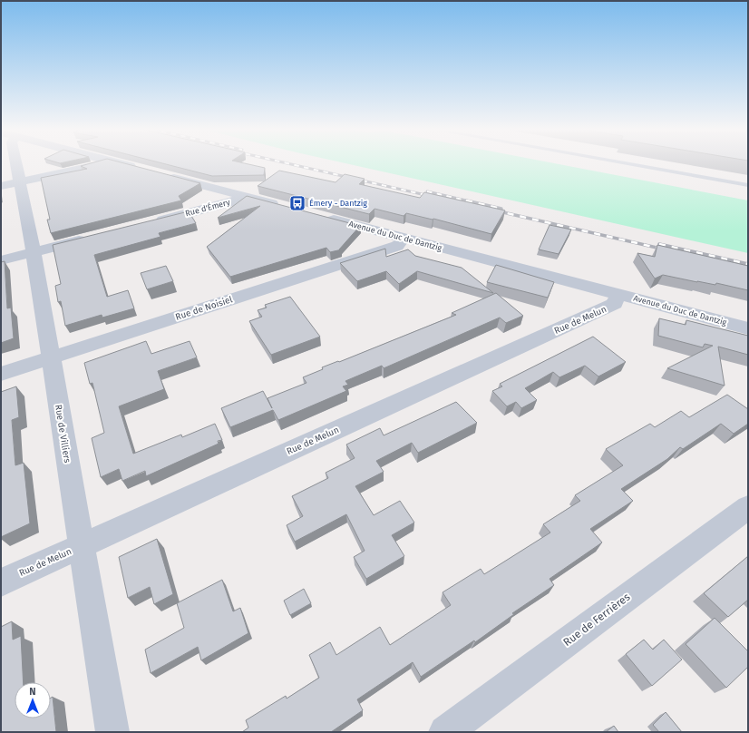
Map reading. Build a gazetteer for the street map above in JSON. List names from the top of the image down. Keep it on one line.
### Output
{"streets":{"street":["Rue d'Émery","Avenue du Duc de Dantzig","Rue de Noisiel","Rue de Melun","Rue de Villiers","Rue de Ferrières"]},"crossings":[["Avenue du Duc de Dantzig","Rue de Noisiel"],["Avenue du Duc de Dantzig","Rue de Melun"],["Rue de Noisiel","Rue de Villiers"],["Rue de Melun","Rue de Villiers"]],"places":{"bus stop":["Émery - Dantzig"]},"north":"top"}
